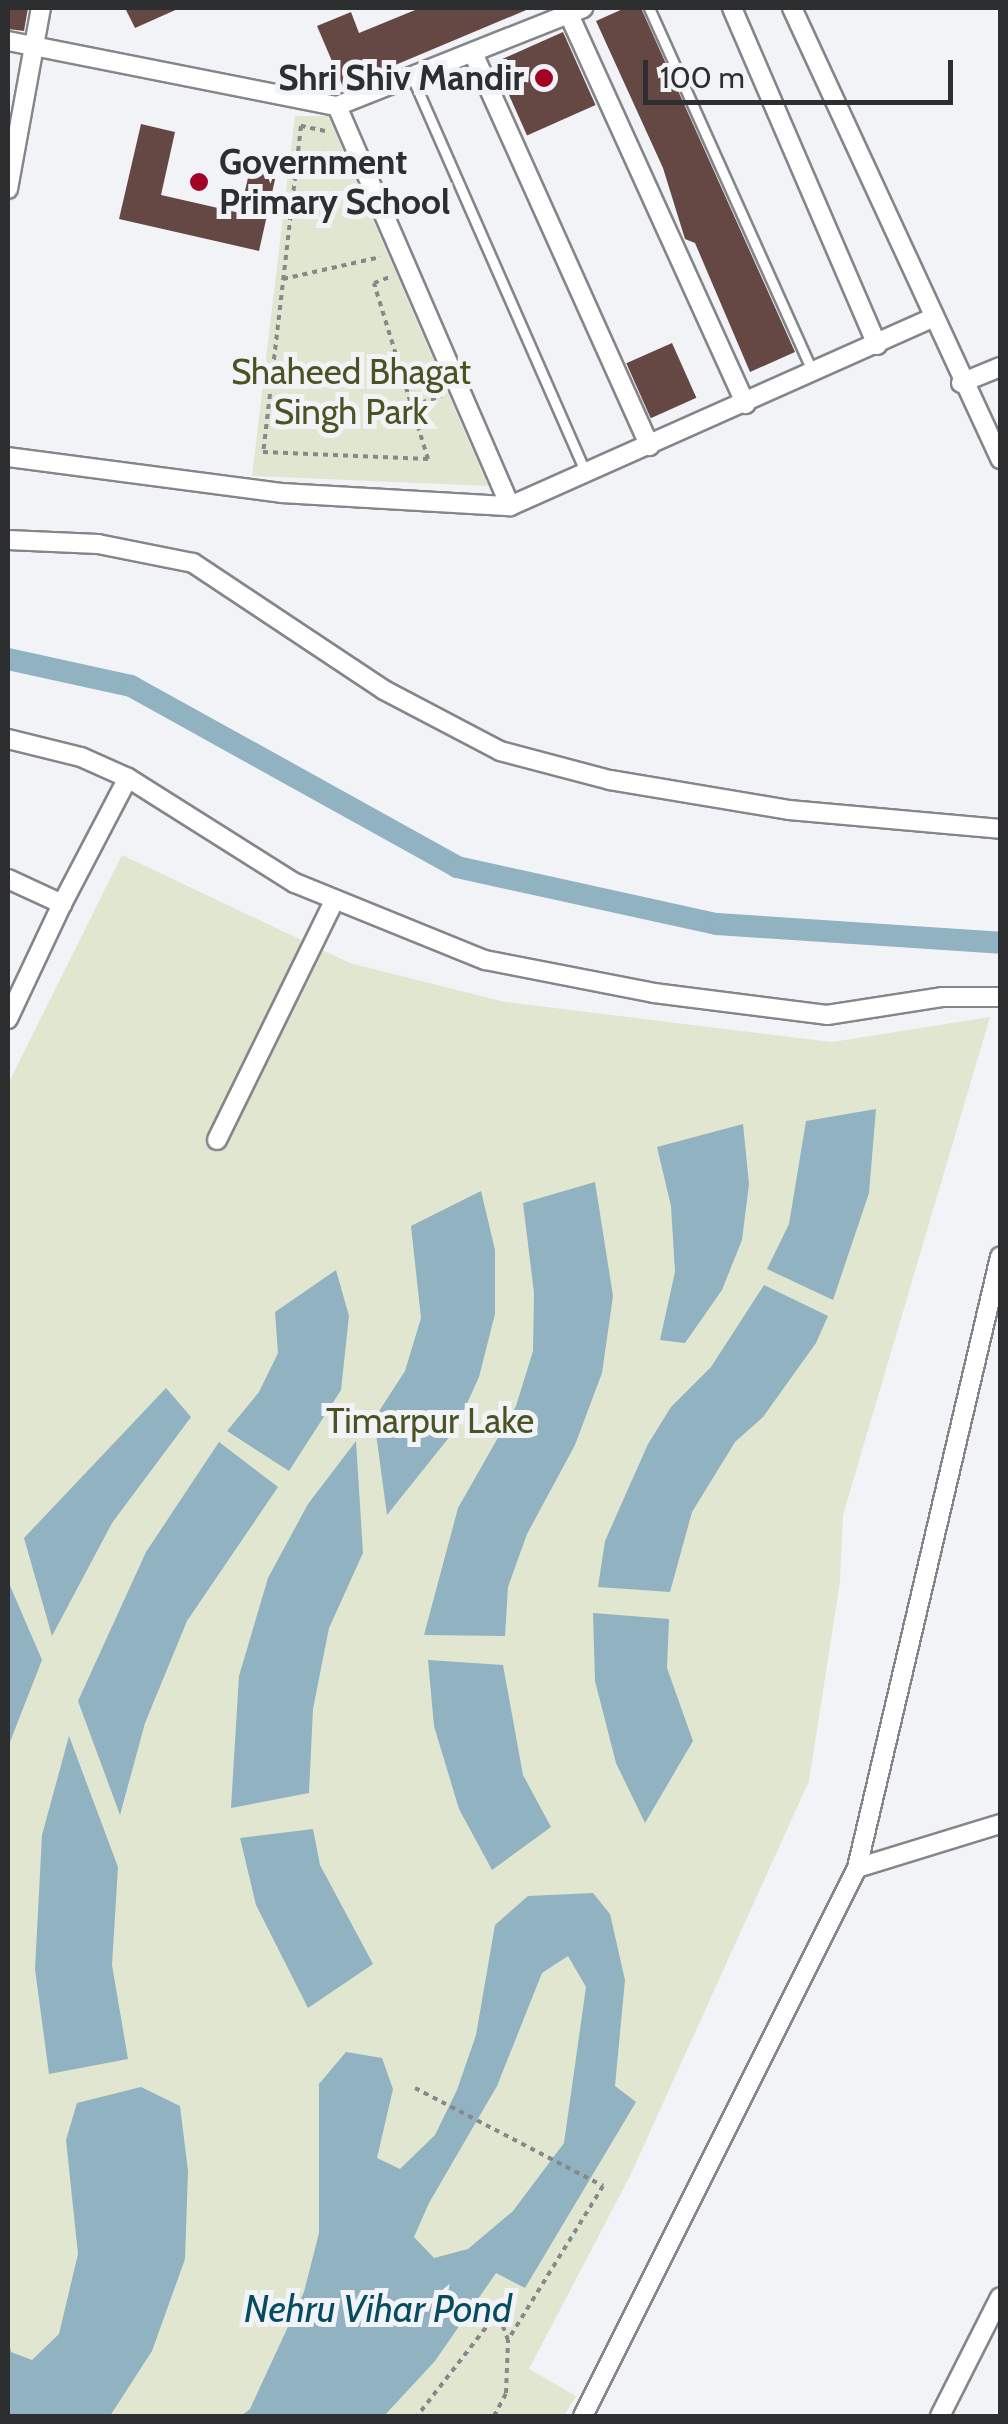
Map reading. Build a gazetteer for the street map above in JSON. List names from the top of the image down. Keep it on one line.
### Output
{"water":["Nehru Vihar Pond"],"parks":["Shaheed Bhagat Singh Park","Timarpur Lake"],"places":["Shri Shiv Mandir","Government Primary School"],"scale_bar":"100 m"}
